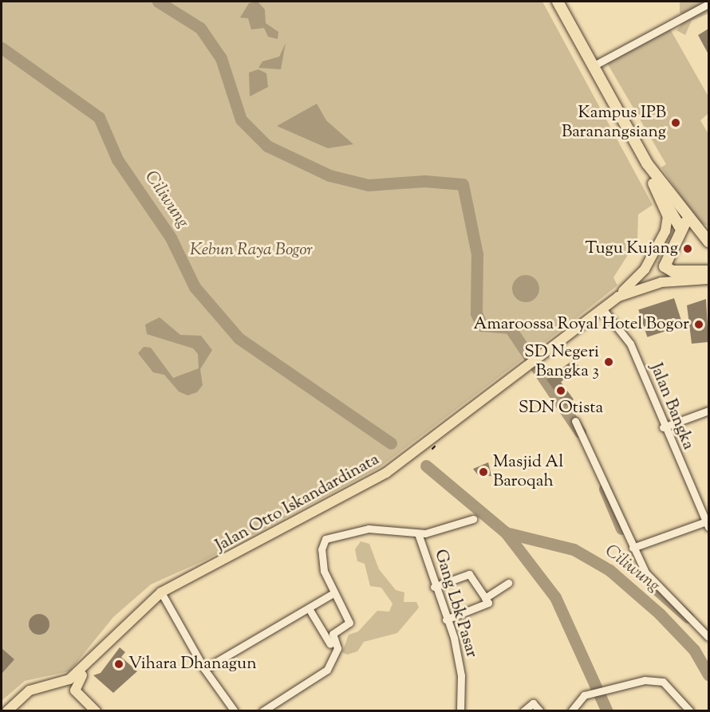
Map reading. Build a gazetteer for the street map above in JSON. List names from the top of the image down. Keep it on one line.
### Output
{"streets":{"main road":["Jalan Otto Iskandardinata"],"street":["Jalan Bangka","Gang Lbk Pasar"]},"crossings":[["Jalan Bangka","Jalan Otto Iskandardinata"]],"water":["Ciliwung"],"parks":["Kebun Raya Bogor"],"places":["Kampus IPB Baranangsiang","Tugu Kujang","Amaroossa Royal Hotel Bogor","SD Negeri Bangka 3","SDN Otista","Masjid Al Baroqah","Vihara Dhanagun"]}
